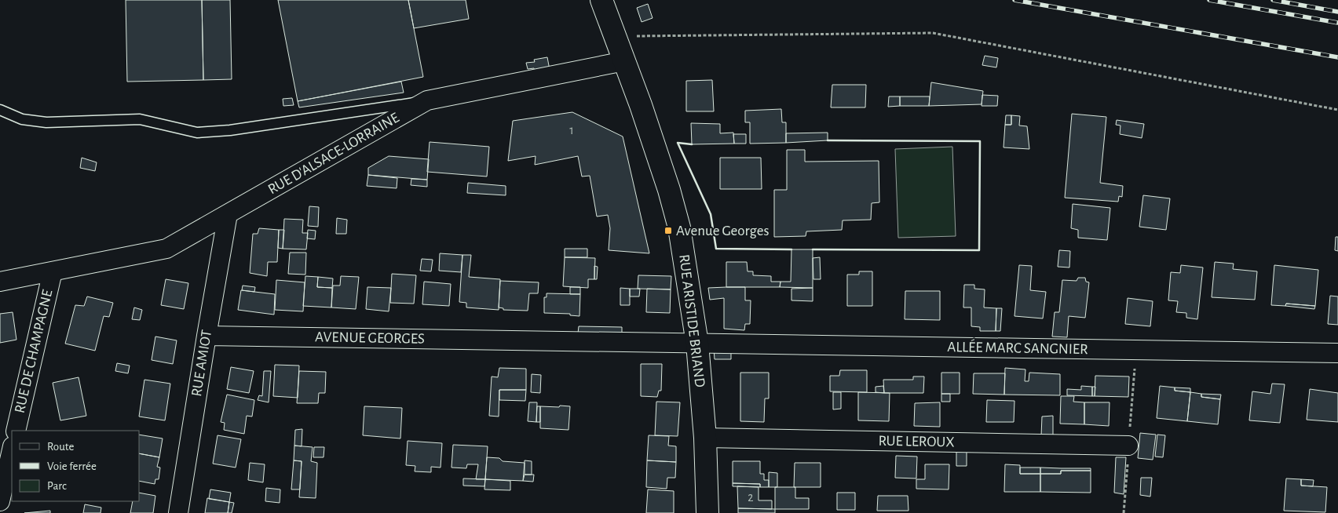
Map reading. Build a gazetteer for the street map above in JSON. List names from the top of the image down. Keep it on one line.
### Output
{"streets":{"main road":["RUE ARISTIDE BRIAND"],"street":["RUE D'ALSACE-LORRAINE","AVENUE GEORGES","ALLÉE MARC SANGNIER","RUE DE CHAMPAGNE","RUE AMIOT","RUE LEROUX"]},"crossings":[["RUE D'ALSACE-LORRAINE","RUE ARISTIDE BRIAND"],["RUE D'ALSACE-LORRAINE","RUE DE CHAMPAGNE"],["RUE D'ALSACE-LORRAINE","RUE AMIOT"],["RUE ARISTIDE BRIAND","AVENUE GEORGES"],["RUE ARISTIDE BRIAND","ALLÉE MARC SANGNIER"],["RUE ARISTIDE BRIAND","RUE LEROUX"],["AVENUE GEORGES","ALLÉE MARC SANGNIER"],["AVENUE GEORGES","RUE AMIOT"]],"places":{"transit":["Avenue Georges"]},"house_numbers":["1","2"],"legend":["Route","Voie ferrée","Parc"]}
